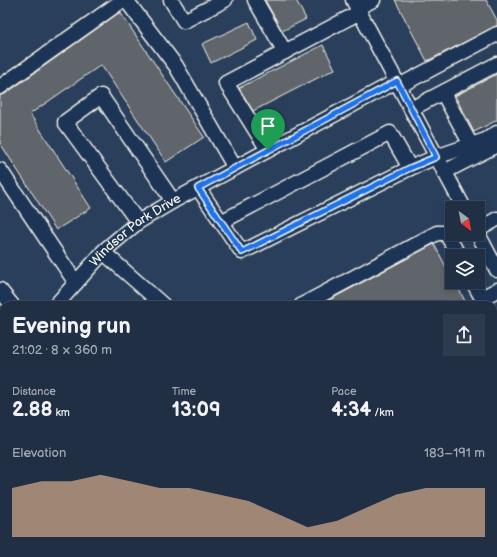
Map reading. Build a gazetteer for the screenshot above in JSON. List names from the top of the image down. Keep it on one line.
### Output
{"streets":{"street":["Windsor Park Drive"]},"north":"bottom right","page":{"heading":["Evening run","21:02 · 8 × 360 m"],"stats":[["Distance","2.88 km"],["Time","13:09"],["Pace","4:34 /km"]],"chart":["Elevation","183–191 m"]}}
